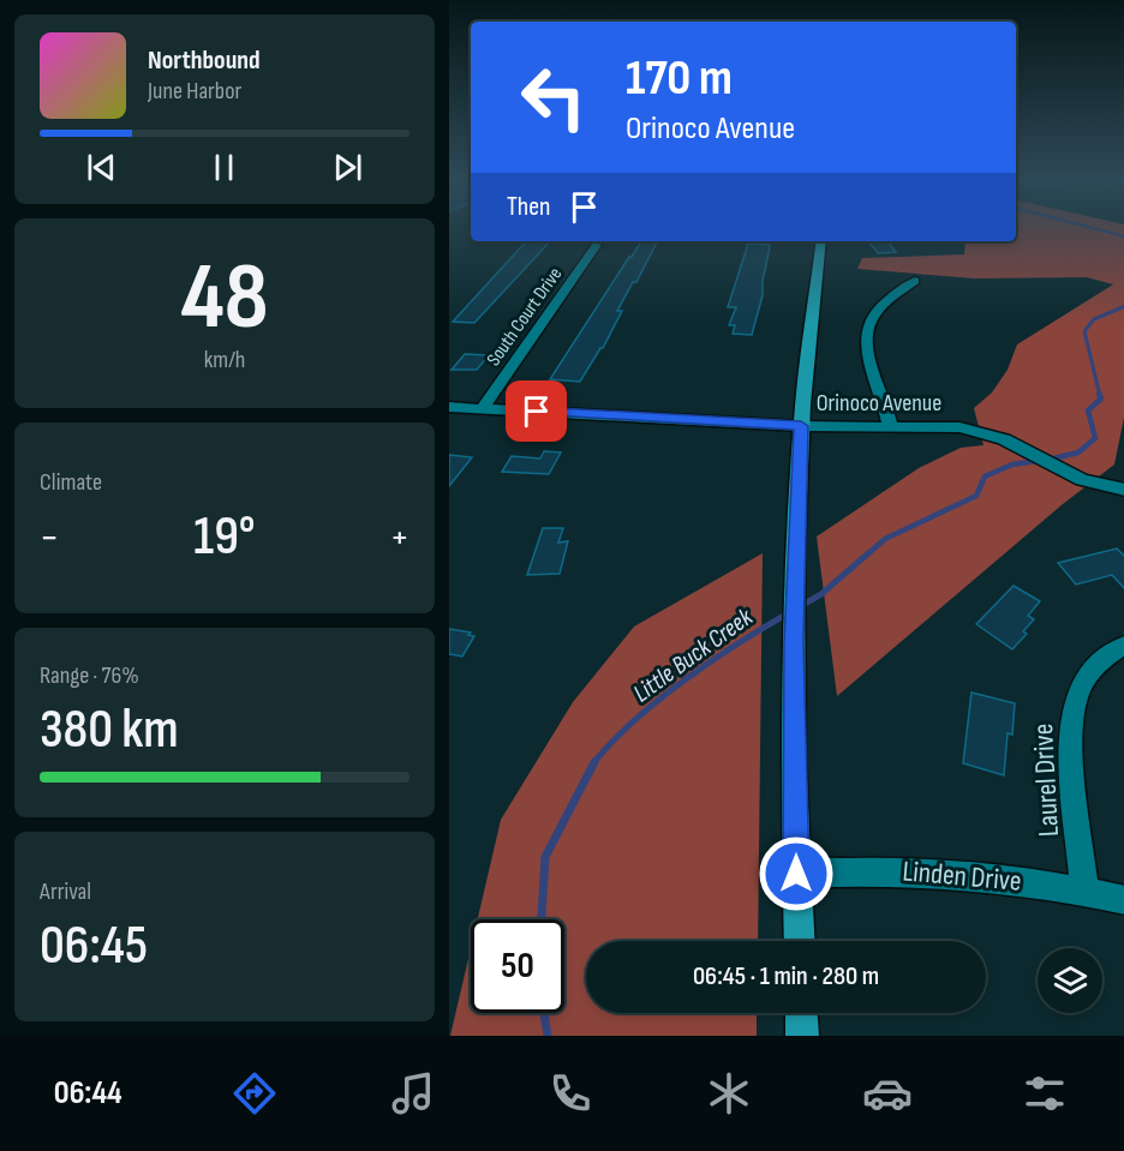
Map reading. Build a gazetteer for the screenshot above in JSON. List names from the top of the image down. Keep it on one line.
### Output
{"streets":{"street":["South Court Drive","Orinoco Avenue","Laurel Drive","Linden Drive"]},"crossings":[["South Court Drive","Orinoco Avenue"],["Laurel Drive","Linden Drive"]],"water":["Little Buck Creek"],"page":{"turn":["170 m","Orinoco Avenue"],"song":["Northbound","June Harbor"],"then":"Then","tile":[["48","km/h"],"Climate",["Range · 76%","380 km"],["Arrival","06:45"]],"heat":["−","19°","+"],"limit":"50","trip":"06:45 · 1 min · 280 m","tabs":"06:44"}}
